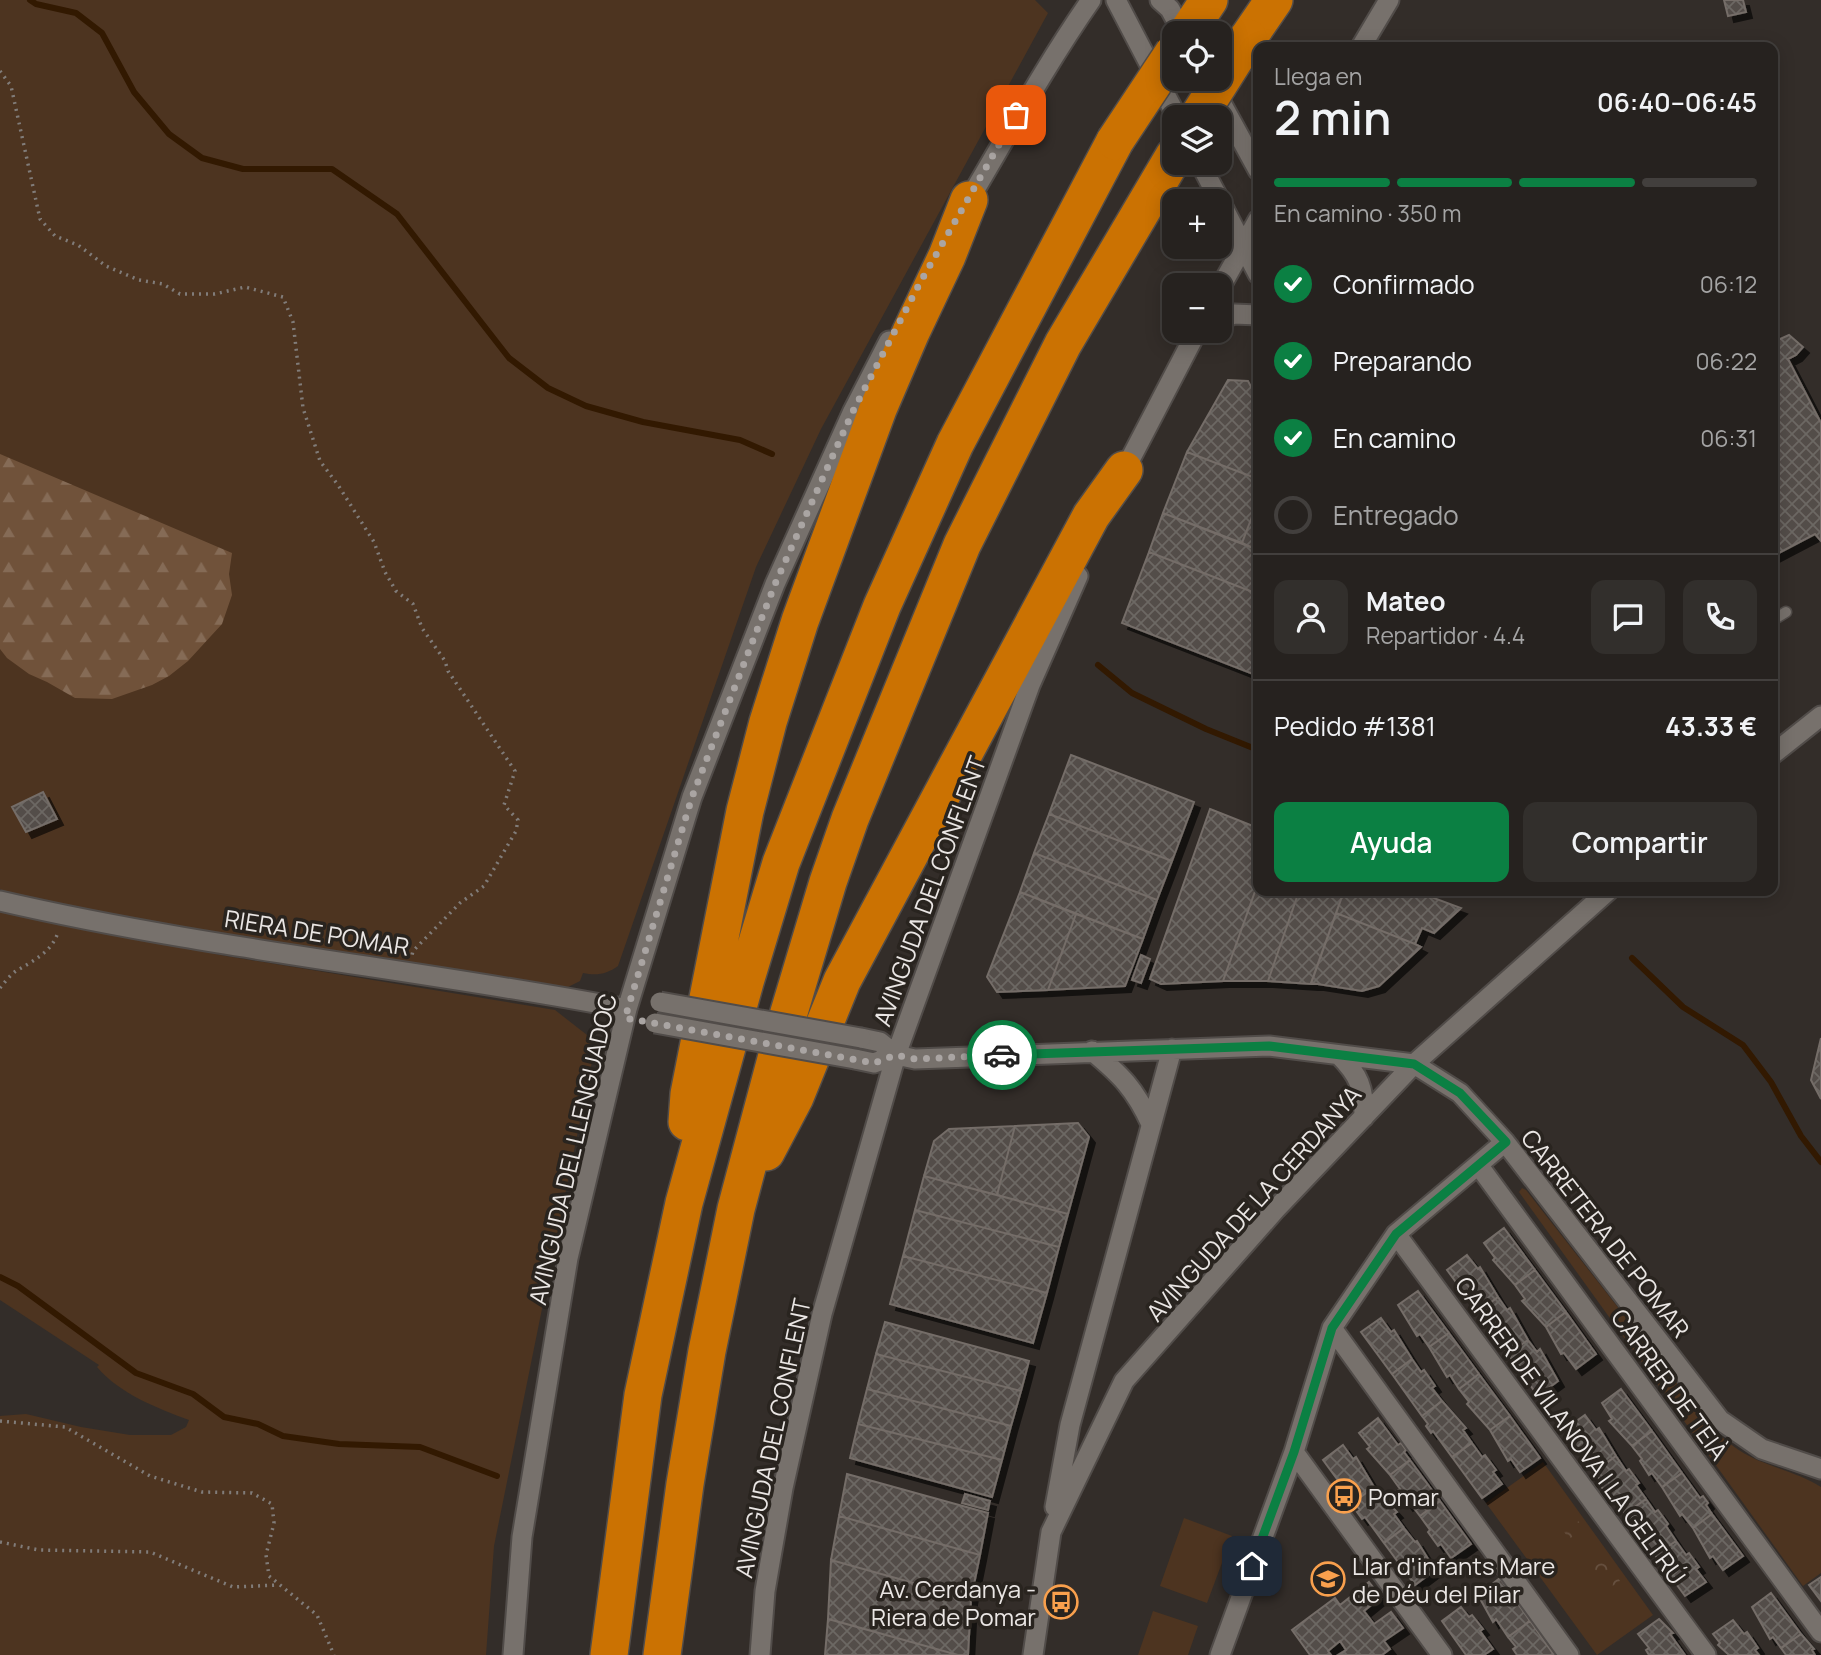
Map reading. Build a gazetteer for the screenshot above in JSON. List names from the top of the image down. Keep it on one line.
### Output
{"streets":{"street":["AVINGUDA DEL CONFLENT","RIERA DE POMAR","AVINGUDA DEL LLENGUADOC","AVINGUDA DE LA CERDANYA","CARRETERA DE POMAR","CARRER DE TEIÀ","CARRER DE VILANOVA I LA GELTRÚ"]},"crossings":[["AVINGUDA DEL CONFLENT","CARRETERA DE POMAR"],["RIERA DE POMAR","AVINGUDA DEL LLENGUADOC"],["RIERA DE POMAR","CARRETERA DE POMAR"],["AVINGUDA DEL LLENGUADOC","CARRETERA DE POMAR"],["AVINGUDA DE LA CERDANYA","CARRETERA DE POMAR"]],"places":{"bus stop":["Pomar","Av. Cerdanya - Riera de Pomar"],"school or university":["Llar d'infants Mare de Déu del Pilar"]},"page":{"map_buttons":["+","−"],"heading":["2 min","Llega en","06:40–06:45"],"panel":["Mateo","Repartidor · 4.4","Pedido #1381","43.33 €"],"bar":"En camino · 350 m","list":[["Confirmado","06:12"],["Preparando","06:22"],["En camino","06:31"],"Entregado"],"buttons":["Ayuda","Compartir"]}}
